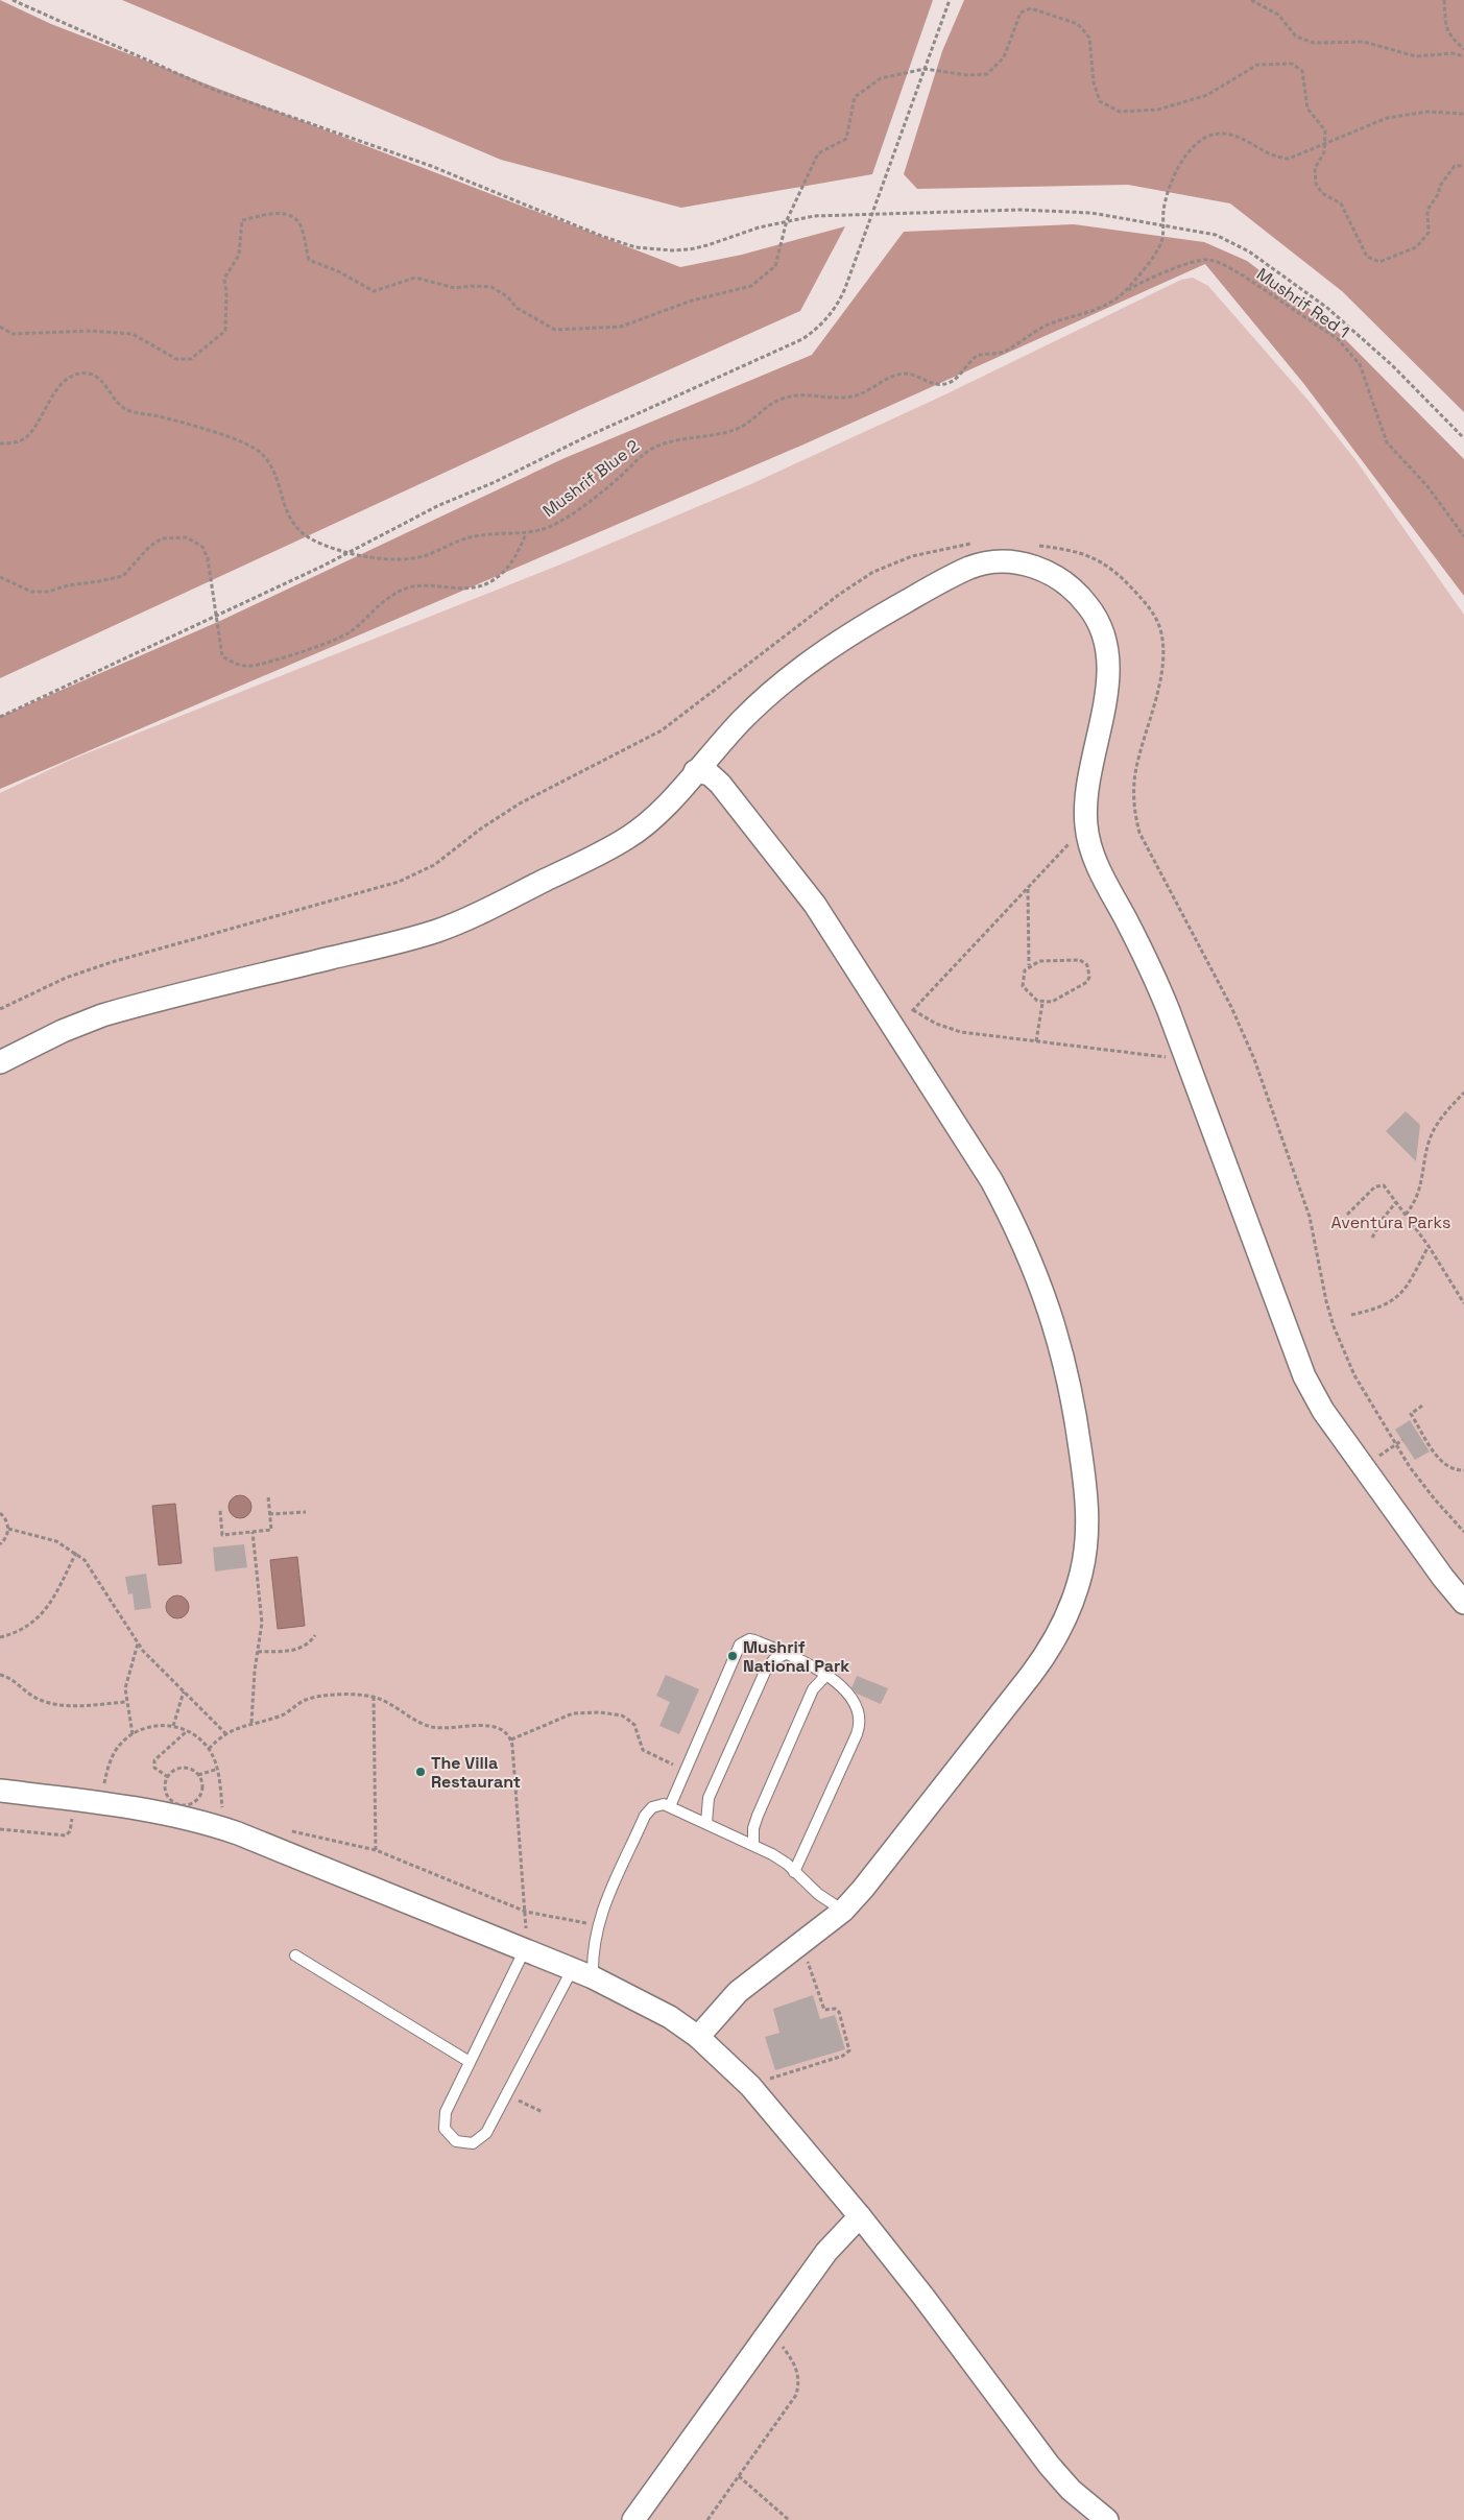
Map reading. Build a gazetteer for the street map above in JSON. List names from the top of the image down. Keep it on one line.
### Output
{"streets":{"path":["Mushrif Red 1","Mushrif Blue 2"]},"crossings":[["Mushrif Red 1","Mushrif Blue 2"]],"parks":["Aventura Parks"],"places":["Mushrif National Park","The Villa Restaurant"]}
